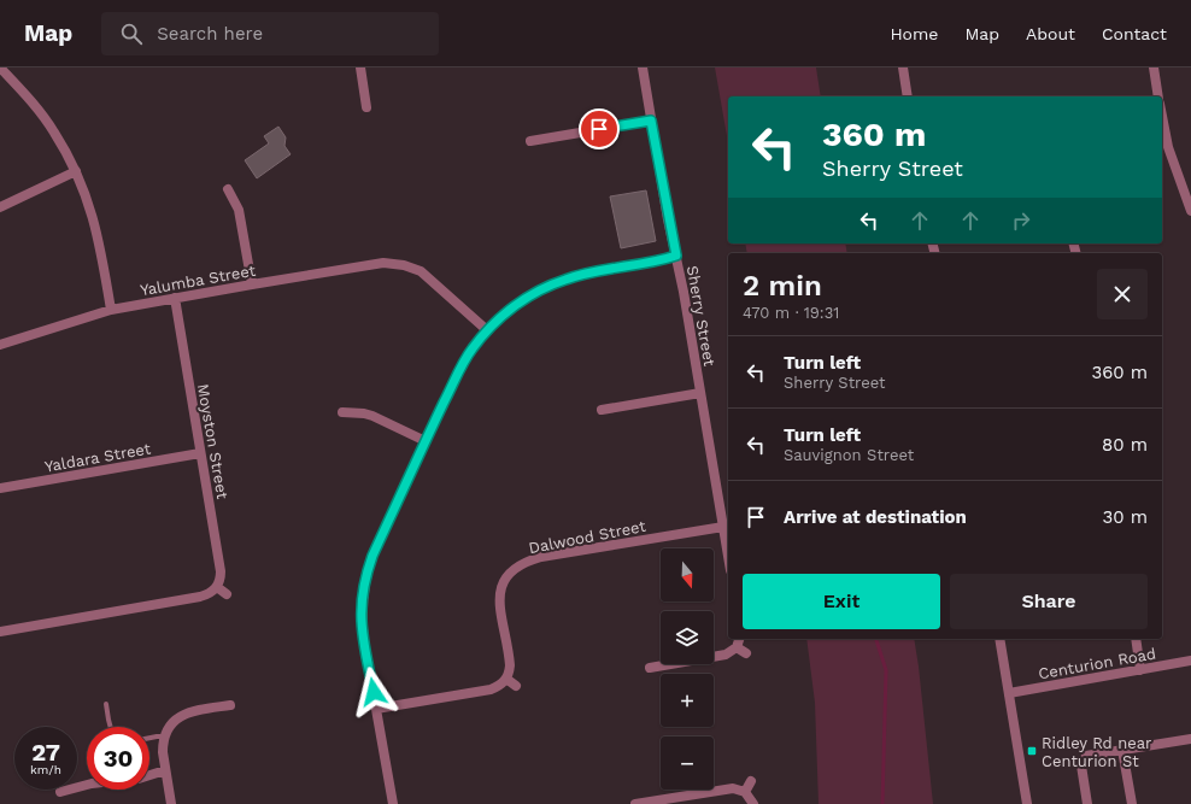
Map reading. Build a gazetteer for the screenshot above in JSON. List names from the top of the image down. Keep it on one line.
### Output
{"streets":{"street":["Yalumba Street","Sherry Street","Moyston Street","Yaldara Street","Dalwood Street","Centurion Road"]},"crossings":[["Yalumba Street","Moyston Street"],["Sherry Street","Dalwood Street"],["Moyston Street","Yaldara Street"]],"places":{"transit":["Ridley Rd near Centurion St"]},"north":"bottom","page":{"header":"Map","search":"Search here","nav":["Home","Map","About","Contact"],"turn":["360 m","Sherry Street"],"heading":["2 min","470 m · 19:31"],"list":[{"name":"Turn left","note":"Sherry Street","value":"360 m"},{"name":"Turn left","note":"Sauvignon Street","value":"80 m"},{"name":"Arrive at destination","value":"30 m"}],"map_buttons":["+","−"],"buttons":["Exit","Share"],"speed":"27 km/h","limit":"30"}}
